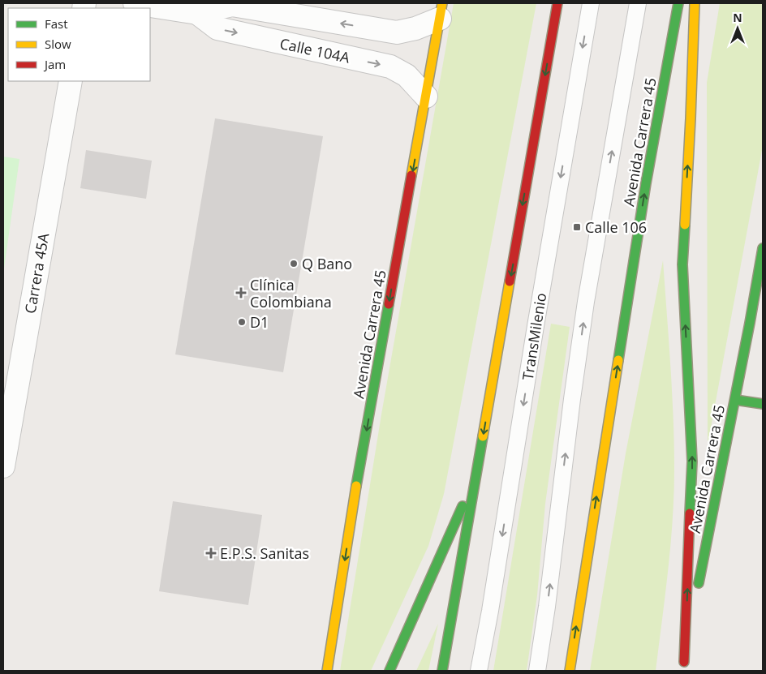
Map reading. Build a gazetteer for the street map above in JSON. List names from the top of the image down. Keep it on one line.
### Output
{"streets":{"main road":["Avenida Carrera 45"],"street":["Calle 104A","Carrera 45A"],"lane":["TransMilenio"]},"crossings":[["Calle 104A","Avenida Carrera 45"]],"places":{"transit":["Calle 106"],"other":["Q Bano","D1"],"health":["Clínica Colombiana","E.P.S. Sanitas"]},"legend":["Fast","Slow","Jam"],"north":"top"}
